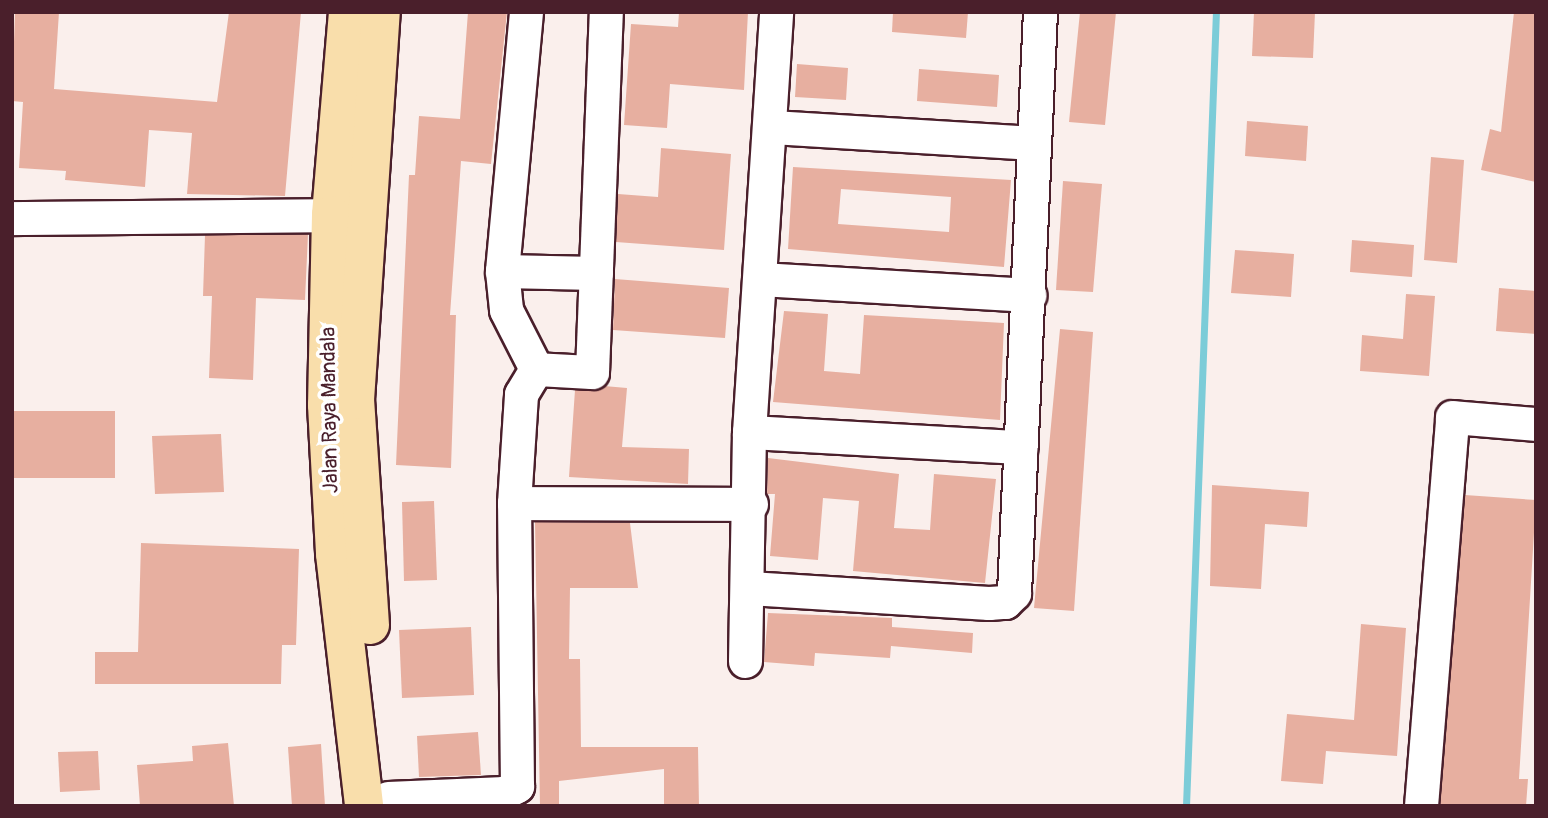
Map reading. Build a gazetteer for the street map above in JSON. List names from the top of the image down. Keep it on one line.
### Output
{"streets":{"highway":["Jalan Raya Mandala"]}}
